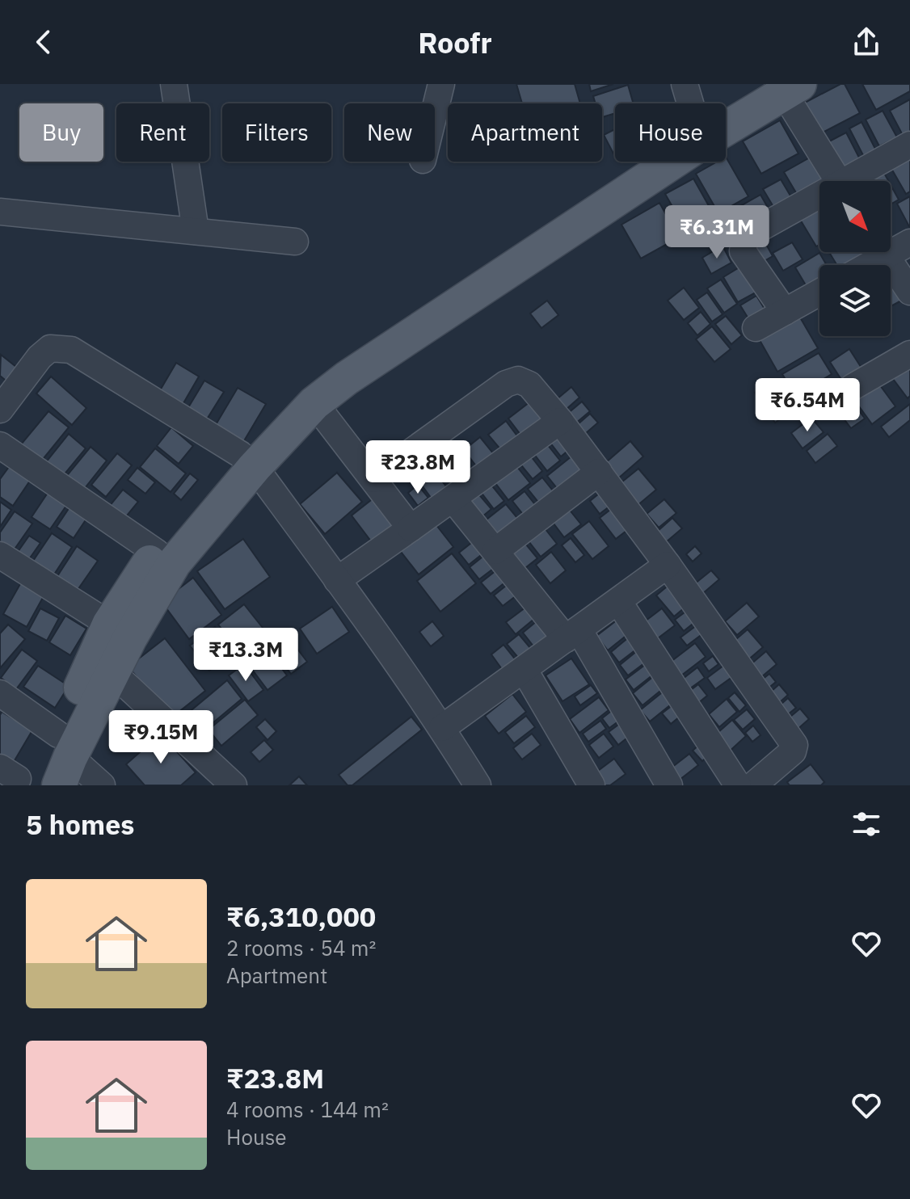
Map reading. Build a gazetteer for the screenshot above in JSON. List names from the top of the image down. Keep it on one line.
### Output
{"north":"bottom right","page":{"header":"Roofr","chip":["Buy","Rent","Filters","New","Apartment","House"],"price":["₹6.31M","₹6.54M","₹23.8M","₹13.3M","₹9.15M"],"heading":"5 homes","list":[{"name":"₹6,310,000","note":"2 rooms · 54 m² · Apartment"},{"name":"₹23.8M","note":"4 rooms · 144 m² · House"}]}}
